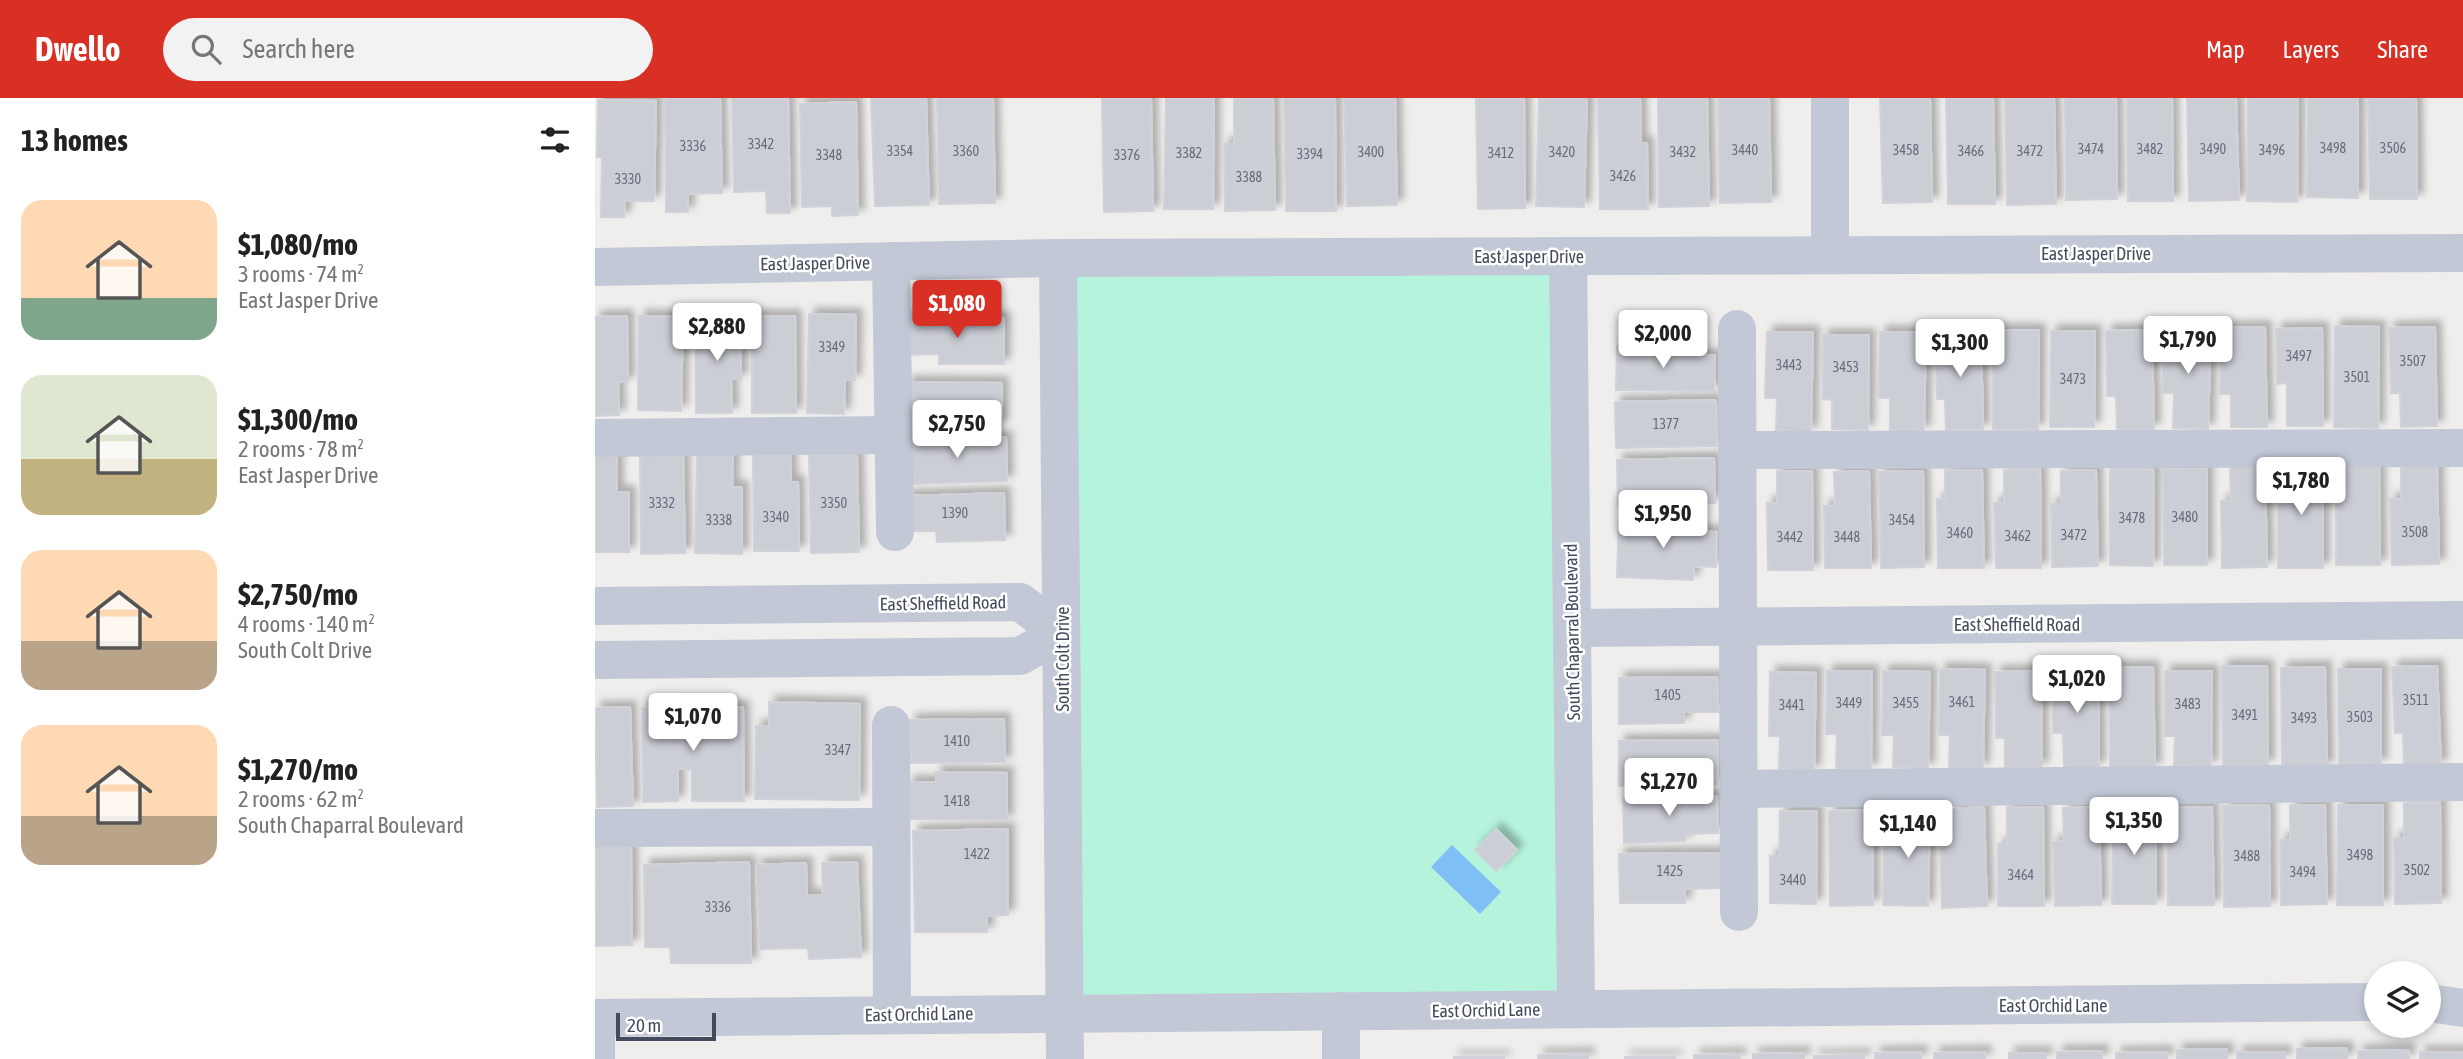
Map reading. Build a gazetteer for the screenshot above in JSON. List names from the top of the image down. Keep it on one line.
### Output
{"streets":{"street":["East Jasper Drive","East Sheffield Road","South Chaparral Boulevard","South Colt Drive","East Orchid Lane"]},"crossings":[["East Jasper Drive","South Chaparral Boulevard"],["East Jasper Drive","South Colt Drive"],["East Sheffield Road","South Chaparral Boulevard"],["East Sheffield Road","South Colt Drive"],["South Chaparral Boulevard","East Orchid Lane"],["South Colt Drive","East Orchid Lane"]],"house_numbers":["3342","3336","3498","3506","3474","3482","3490","3440","3458","3496","3354","3360","3466","3472","3400","3420","3432","3382","3412","3394","3348","3376","3426","3388","3330","3349","3497","3507","3443","3453","3501","3473","1377","3332","3350","1390","3340","3480","3478","3338","3454","3508","3460","3472","3462","3442","3448","1405","3511","3461","3449","3455","3483","3441","3491","3503","3493","1410","3347","1418","1422","3498","3488","3502","1425","3494","3464","3440","3336"],"scale_bar":"20 m","page":{"header":"Dwello","search":"Search here","nav":["Map","Layers","Share"],"heading":"13 homes","list":[{"name":"$1,080/mo","note":"3 rooms · 74 m² · East Jasper Drive"},{"name":"$1,300/mo","note":"2 rooms · 78 m² · East Jasper Drive"},{"name":"$2,750/mo","note":"4 rooms · 140 m² · South Colt Drive"},{"name":"$1,270/mo","note":"2 rooms · 62 m² · South Chaparral Boulevard"}],"price":["$1,080","$2,880","$2,000","$1,790","$1,300","$2,750","$1,780","$1,950","$1,020","$1,070","$1,270","$1,350","$1,140"],"scale":"20 m"}}
